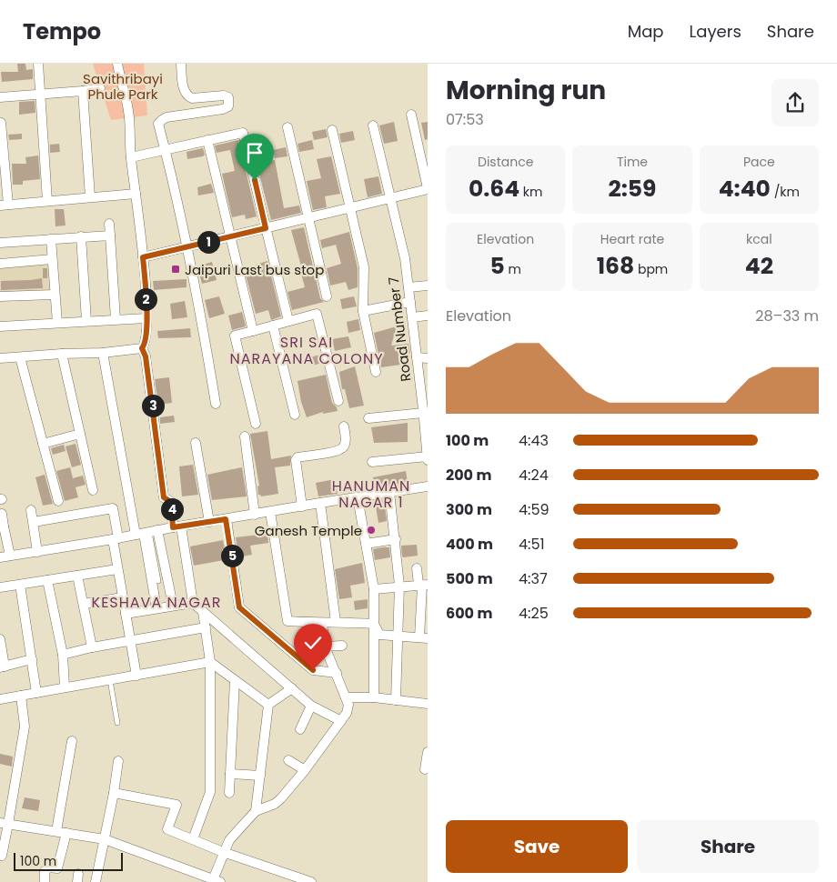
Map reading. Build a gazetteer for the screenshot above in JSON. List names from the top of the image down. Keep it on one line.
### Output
{"streets":{"street":["Road Number 7"]},"districts":["SRI SAI NARAYANA COLONY","HANUMAN NAGAR 1","KESHAVA NAGAR"],"parks":["Savithribayi Phule Park"],"places":{"transit":["Jaipuri Last bus stop"],"other":["Ganesh Temple"]},"scale_bar":"100 m","page":{"header":"Tempo","nav":["Map","Layers","Share"],"heading":["Morning run","07:53"],"stats":[["Distance","0.64 km"],["Time","2:59"],["Pace","4:40 /km"],["Elevation","5 m"],["Heart rate","168 bpm"],["kcal","42"]],"pins":["1","2","3","4","5"],"chart":["Elevation","28–33 m"],"list":[{"name":"100 m","note":"4:43"},{"name":"200 m","note":"4:24"},{"name":"300 m","note":"4:59"},{"name":"400 m","note":"4:51"},{"name":"500 m","note":"4:37"},{"name":"600 m","note":"4:25"}],"buttons":["Save","Share"],"scale":"100 m"}}
